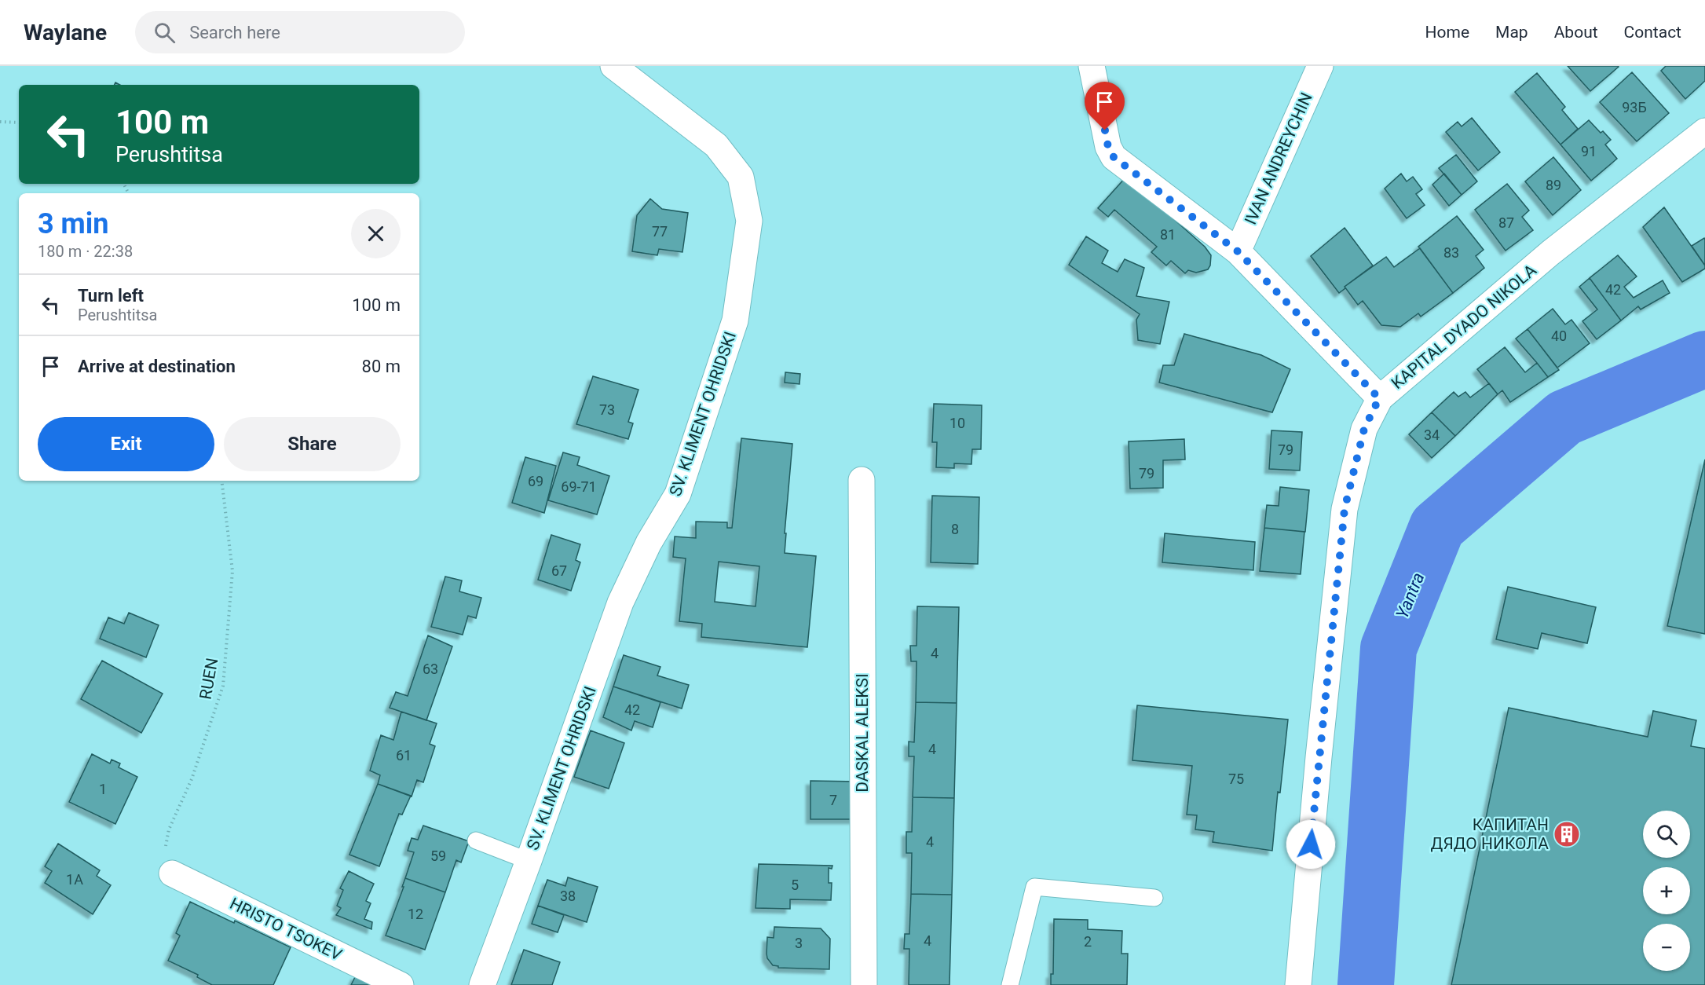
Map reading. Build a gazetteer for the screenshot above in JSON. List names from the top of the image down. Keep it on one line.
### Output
{"streets":{"street":["IVAN ANDREYCHIN","KAPITAL DYADO NIKOLA","SV. KLIMENT OHRIDSKI","DASKAL ALEKSI","HRISTO TSOKEV"],"path":["RUEN"]},"crossings":[["RUEN","HRISTO TSOKEV"]],"water":["Yantra"],"places":{"building":["КАПИТАН ДЯДО НИКОЛА"]},"house_numbers":["93Б","91","89","87","77","81","83","42","40","73","10","34","79","79","69","69-71","8","67","4","63","42","4","61","75","1","7","4","59","1А","5","38","12","4","2","3"],"page":{"header":"Waylane","search":"Search here","nav":["Home","Map","About","Contact"],"turn":["100 m","Perushtitsa"],"heading":["3 min","180 m · 22:38"],"list":[{"name":"Turn left","note":"Perushtitsa","value":"100 m"},{"name":"Arrive at destination","value":"80 m"}],"buttons":["Exit","Share"],"map_buttons":["+","−"]}}
